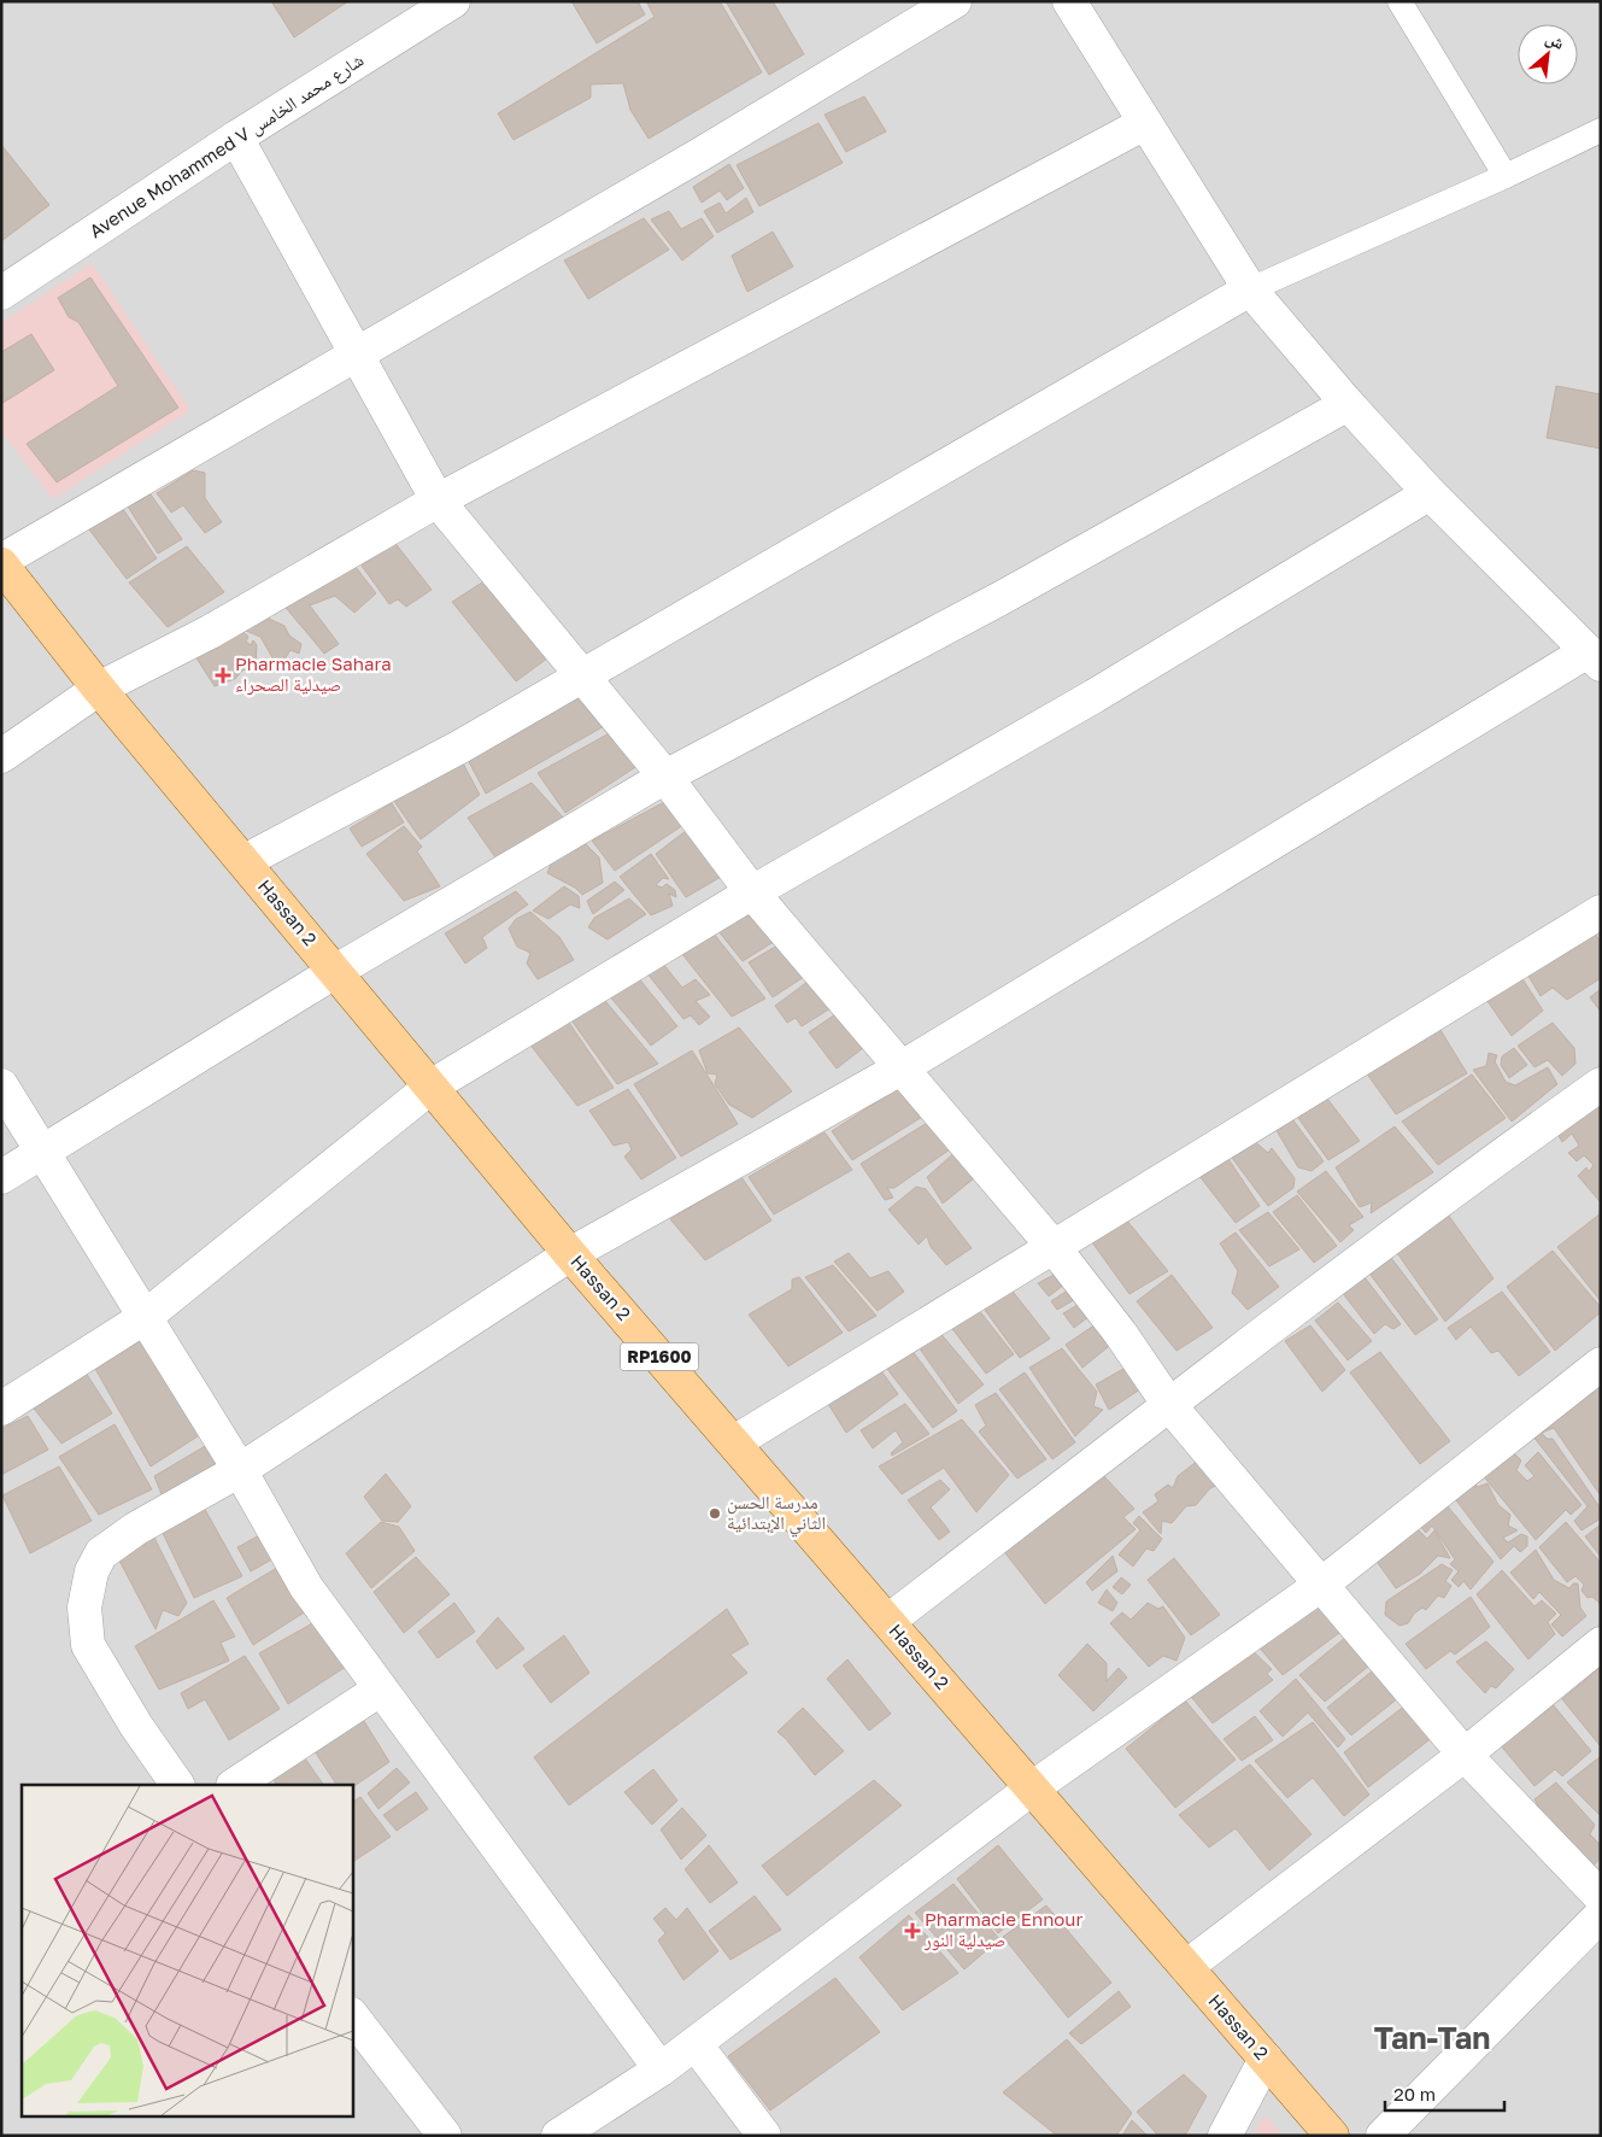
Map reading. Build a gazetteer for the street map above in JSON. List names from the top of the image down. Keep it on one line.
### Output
{"streets":{"main road":["Hassan 2","RP1600"],"street":["Avenue Mohammed V شارع محمد الخامس"]},"districts":["Tan-Tan"],"places":{"health":["Pharmacie Sahara صيدلية الصحراء","Pharmacie Ennour صيدلية النور"],"other":["مدرسة الحسن الثاني الإبتدائية"]},"scale_bar":"20 m","north":"top right"}
